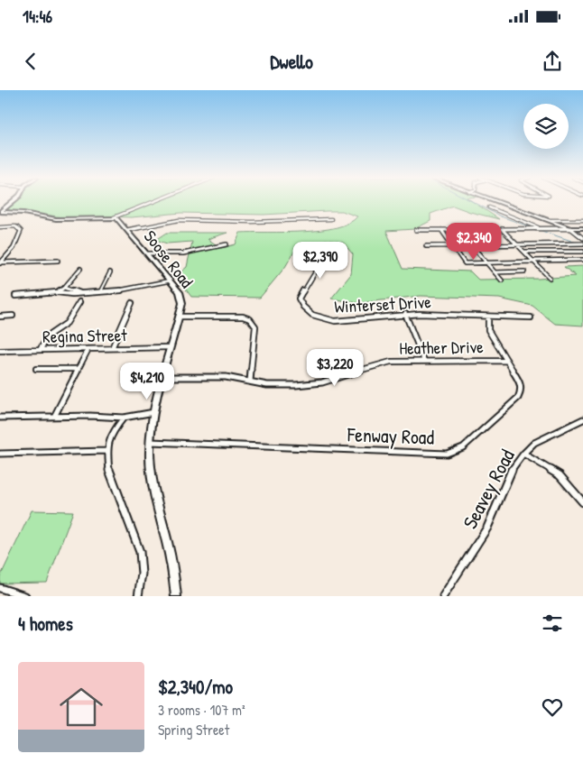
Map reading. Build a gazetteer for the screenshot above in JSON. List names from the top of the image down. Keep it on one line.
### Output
{"streets":{"street":["Soose Road","Winterset Drive","Regina Street","Heather Drive","Fenway Road","Seavey Road"]},"crossings":[["Soose Road","Regina Street"],["Soose Road","Heather Drive"],["Soose Road","Fenway Road"],["Winterset Drive","Fenway Road"],["Heather Drive","Fenway Road"]],"page":{"status":"14:46","header":"Dwello","price":["$2,340","$2,390","$3,220","$4,210"],"heading":"4 homes","list":[{"name":"$2,340/mo","note":"3 rooms · 107 m² · Spring Street"}]}}
